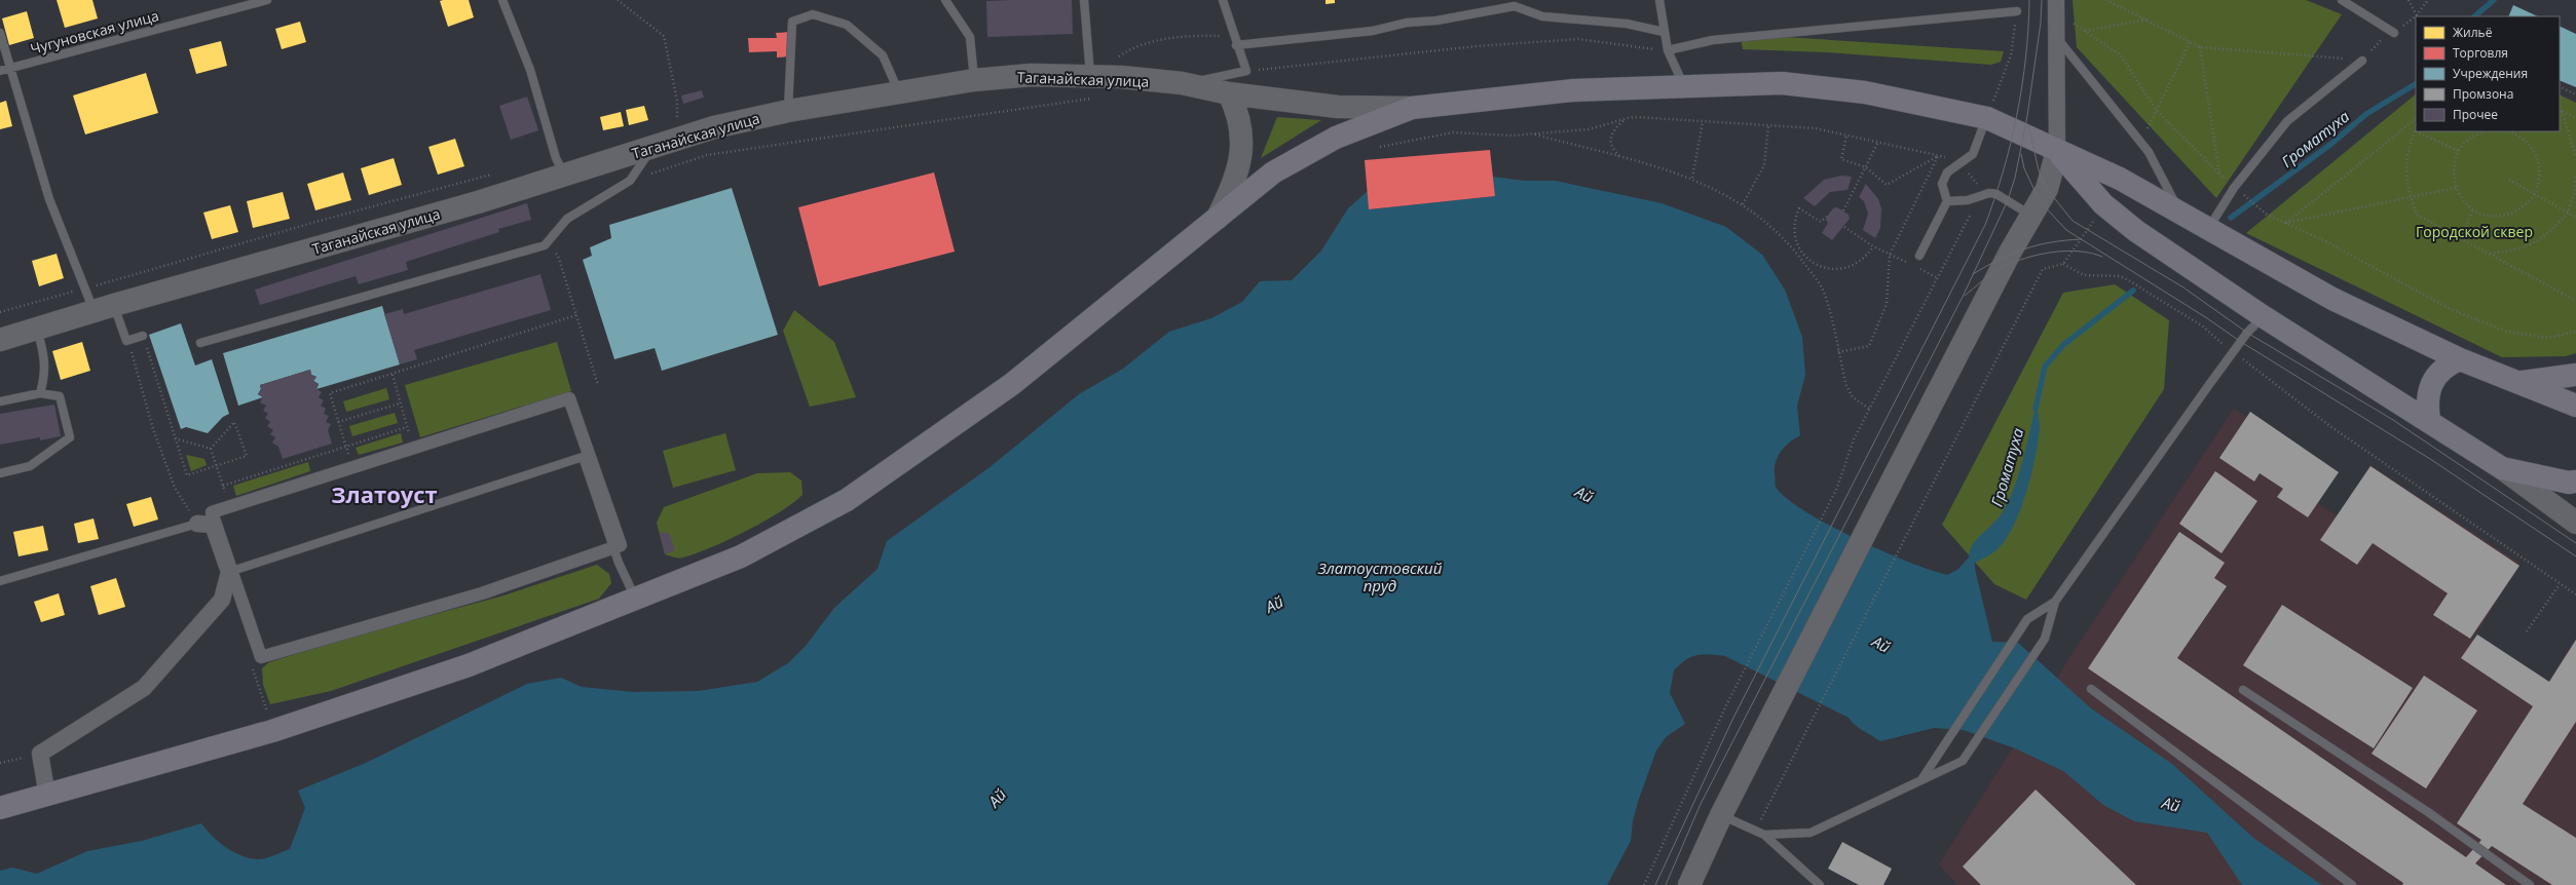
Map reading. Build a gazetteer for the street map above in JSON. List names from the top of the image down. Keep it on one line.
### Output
{"streets":{"main road":["Таганайская улица"],"lane":["Чугуновская улица"]},"districts":["Златоуст"],"water":["Громатуха","Ай","Златоустовский пруд"],"parks":["Городской сквер"],"legend":["Жильё","Торговля","Учреждения","Промзона","Прочее"]}
